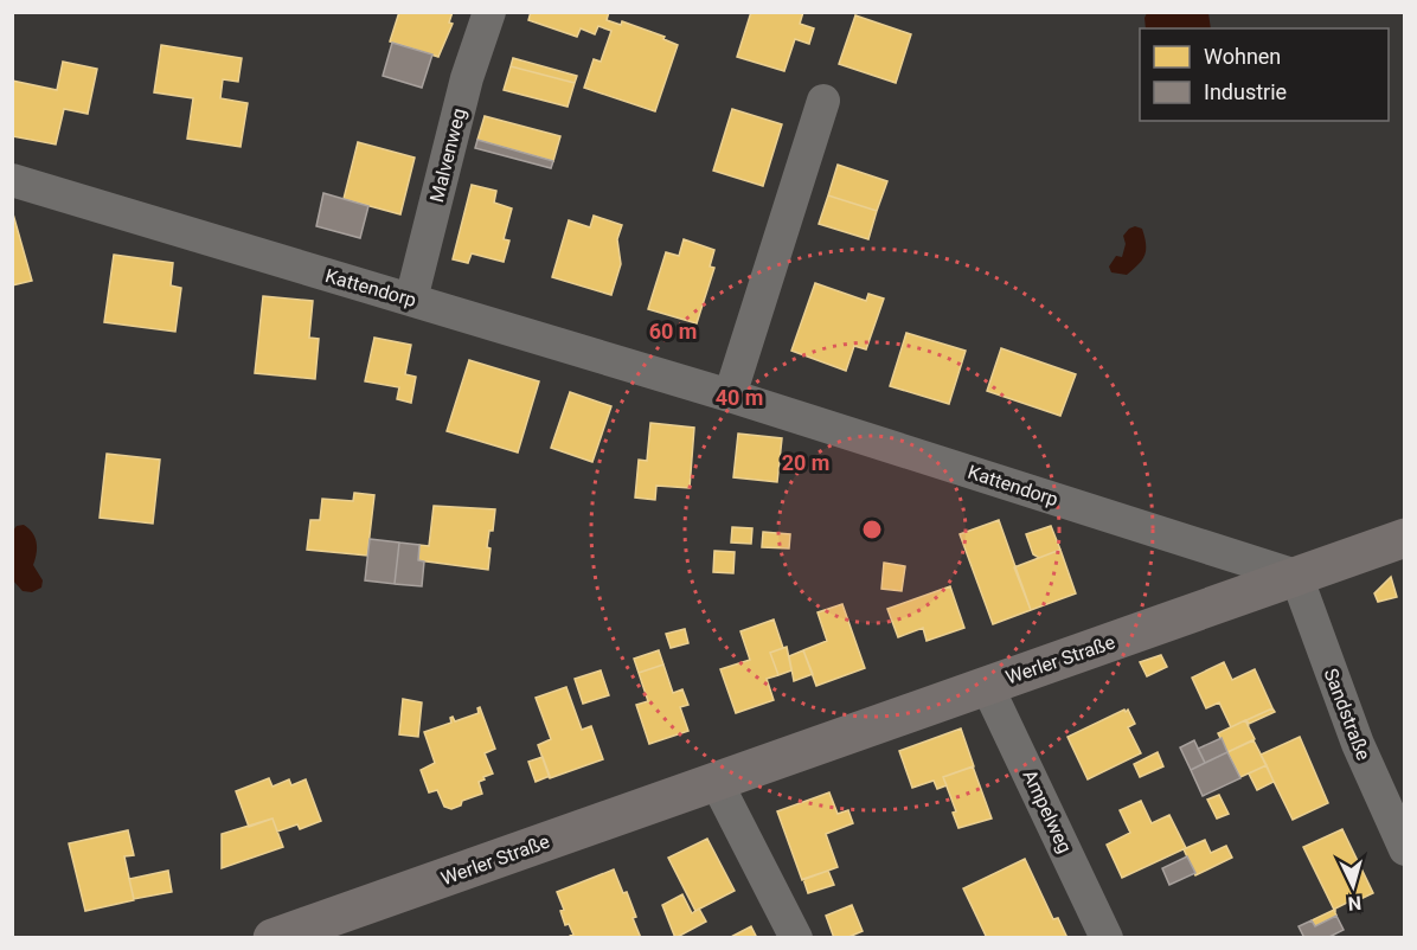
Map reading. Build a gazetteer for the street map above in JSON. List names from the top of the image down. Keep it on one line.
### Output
{"streets":{"main road":["Werler Straße"],"street":["Malvenweg","Kattendorp","Sandstraße","Ampelweg"]},"crossings":[["Malvenweg","Kattendorp"],["Kattendorp","Werler Straße"],["Kattendorp","Sandstraße"],["Werler Straße","Sandstraße"],["Werler Straße","Ampelweg"]],"legend":["Wohnen","Industrie"],"north":"bottom","rings":["60 m","40 m","20 m"]}
